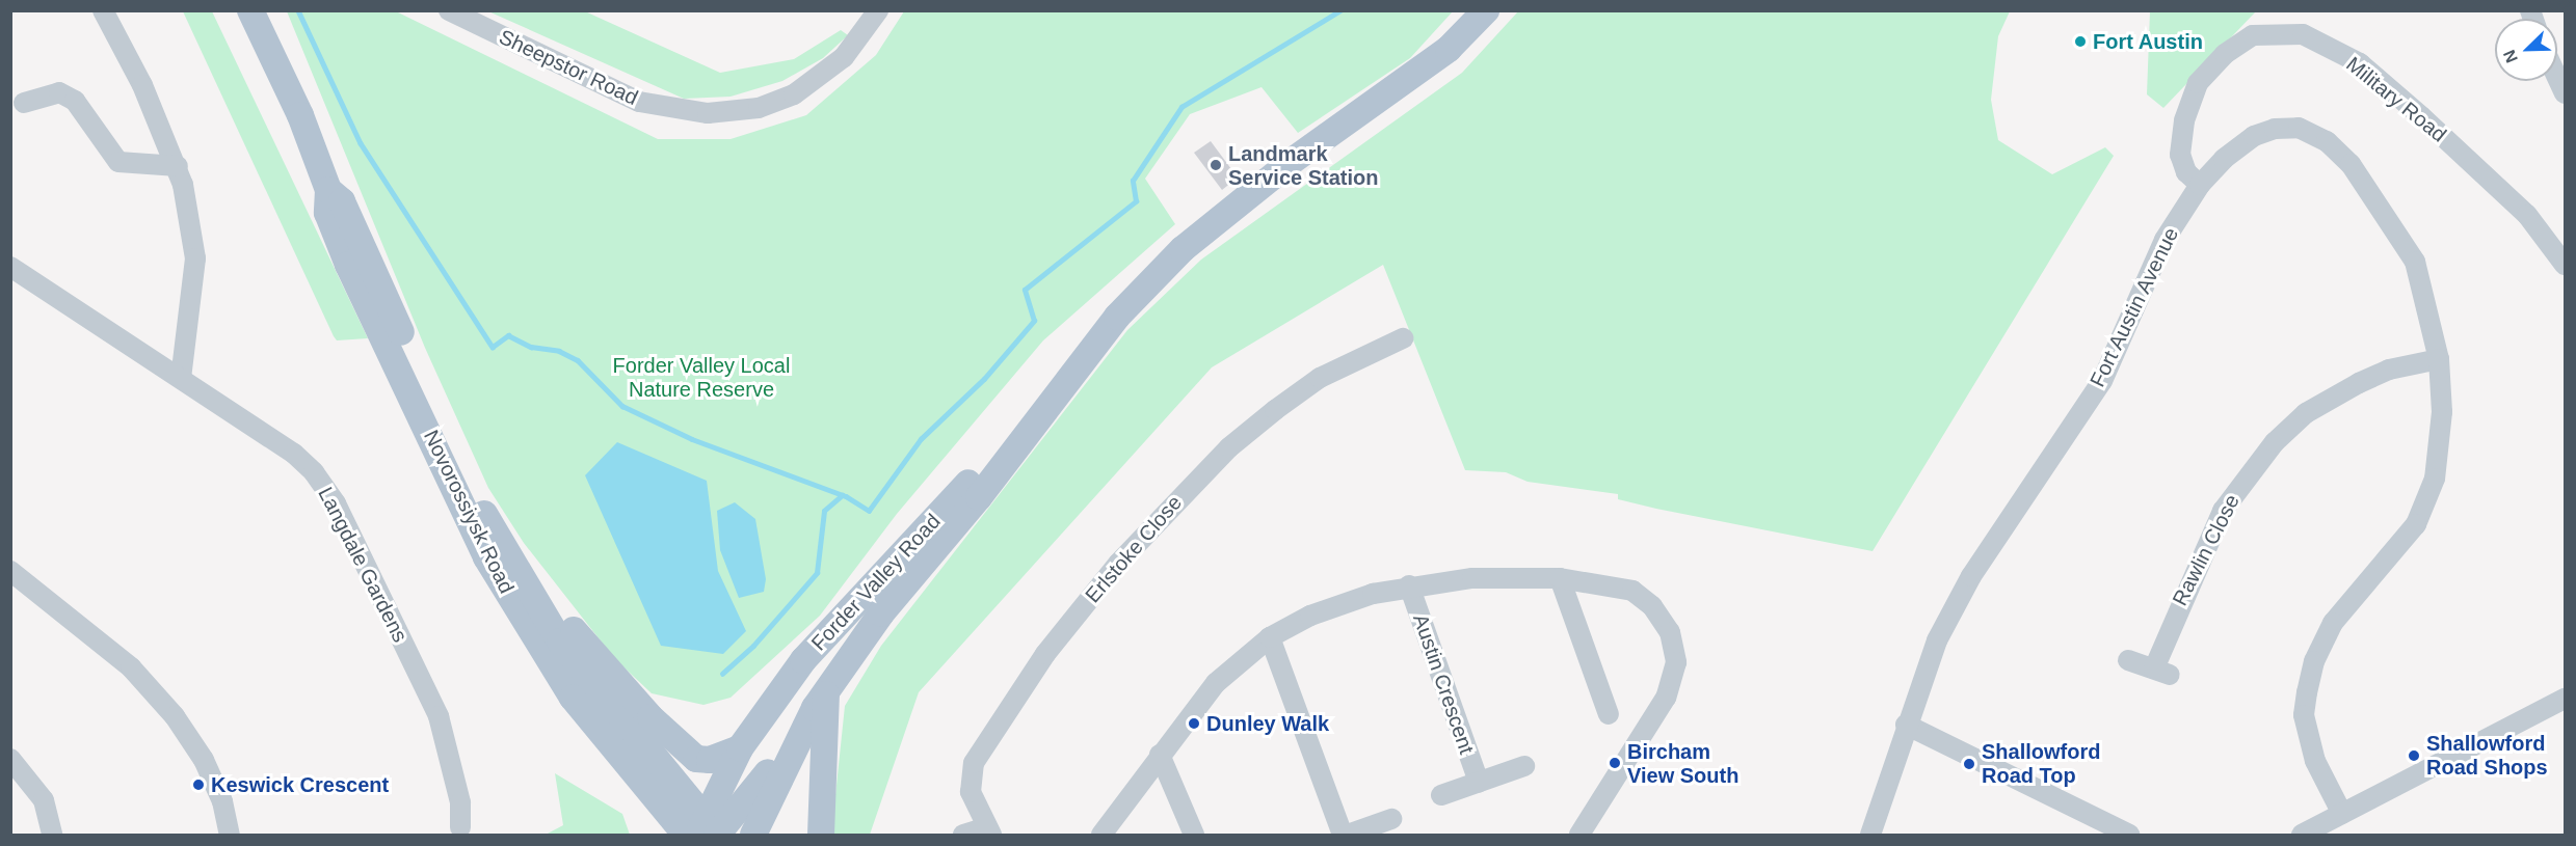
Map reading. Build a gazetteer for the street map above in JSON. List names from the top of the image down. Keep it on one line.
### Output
{"streets":{"main road":["Novorossiysk Road","Forder Valley Road"],"street":["Sheepstor Road","Military Road","Fort Austin Avenue","Erlstoke Close","Rawlin Close","Langdale Gardens","Austin Crescent"]},"crossings":[["Military Road","Fort Austin Avenue"],["Fort Austin Avenue","Rawlin Close"],["Novorossiysk Road","Forder Valley Road"]],"parks":["Forder Valley Local Nature Reserve"],"places":["Fort Austin","Landmark Service Station","Dunley Walk","Shallowford Road Shops","Bircham View South","Shallowford Road Top","Keswick Crescent"],"north":"bottom left"}
